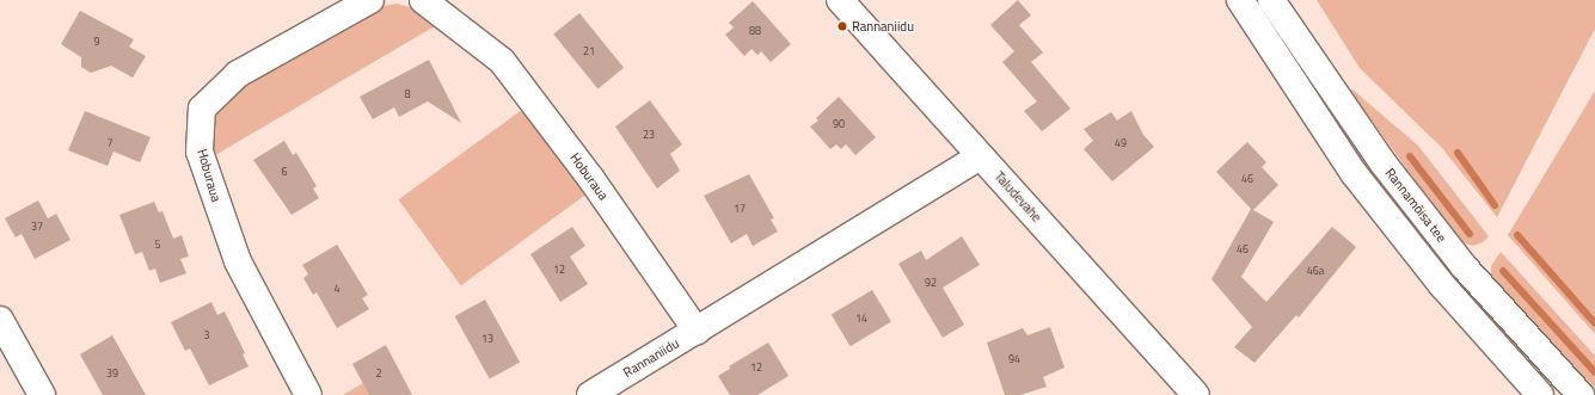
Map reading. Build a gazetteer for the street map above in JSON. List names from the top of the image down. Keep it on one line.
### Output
{"streets":{"street":["Hoburaua","Taludevahe","Rannamõisa tee","Rannaniidu"]},"crossings":[["Hoburaua","Rannaniidu"],["Taludevahe","Rannaniidu"]],"places":["Rannaniidu"],"house_numbers":["88","9","21","8","90","23","7","49","6","46","17","37","5","46","12","46a","92","4","14","3","13","94","12","39","2"]}
